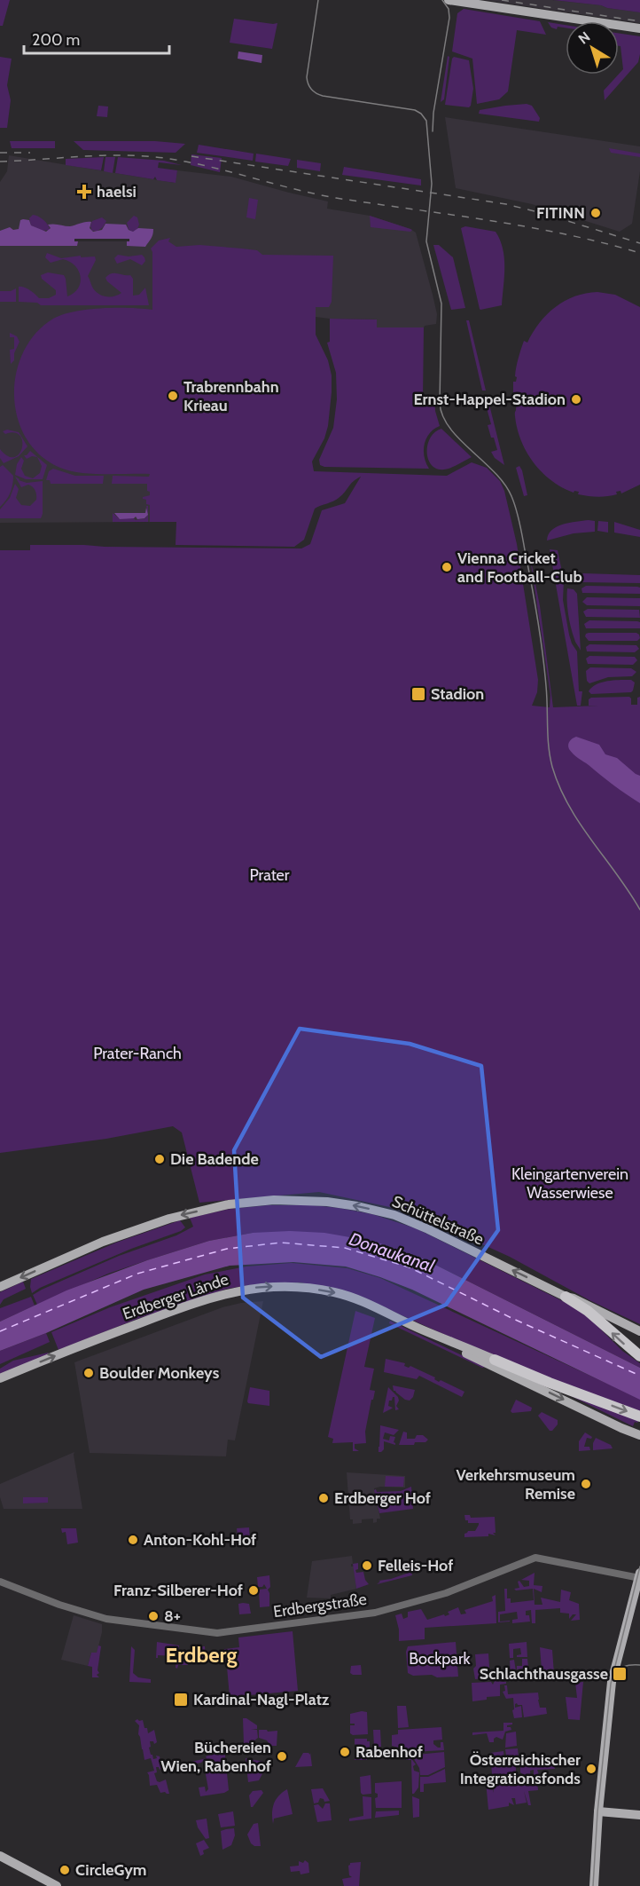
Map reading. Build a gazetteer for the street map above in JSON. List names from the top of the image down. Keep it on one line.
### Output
{"streets":{"main road":["Schüttelstraße","Erdberger Lände"],"street":["Erdbergstraße"]},"one_way":["Schüttelstraße","Erdberger Lände"],"districts":["Erdberg"],"water":["Donaukanal"],"parks":["Prater","Prater-Ranch","Kleingartenverein Wasserwiese","Bockpark"],"places":{"health":["haelsi"],"other":["FITINN","Trabrennbahn Krieau","Ernst-Happel-Stadion","Vienna Cricket and Football-Club","Die Badende","Boulder Monkeys","Verkehrsmuseum Remise","Erdberger Hof","Anton-Kohl-Hof","Felleis-Hof","Franz-Silberer-Hof","8+","Rabenhof","Büchereien Wien, Rabenhof","Österreichischer Integrationsfonds","CircleGym"],"transit":["Stadion","Schlachthausgasse","Kardinal-Nagl-Platz"]},"scale_bar":"200 m","north":"top left"}
